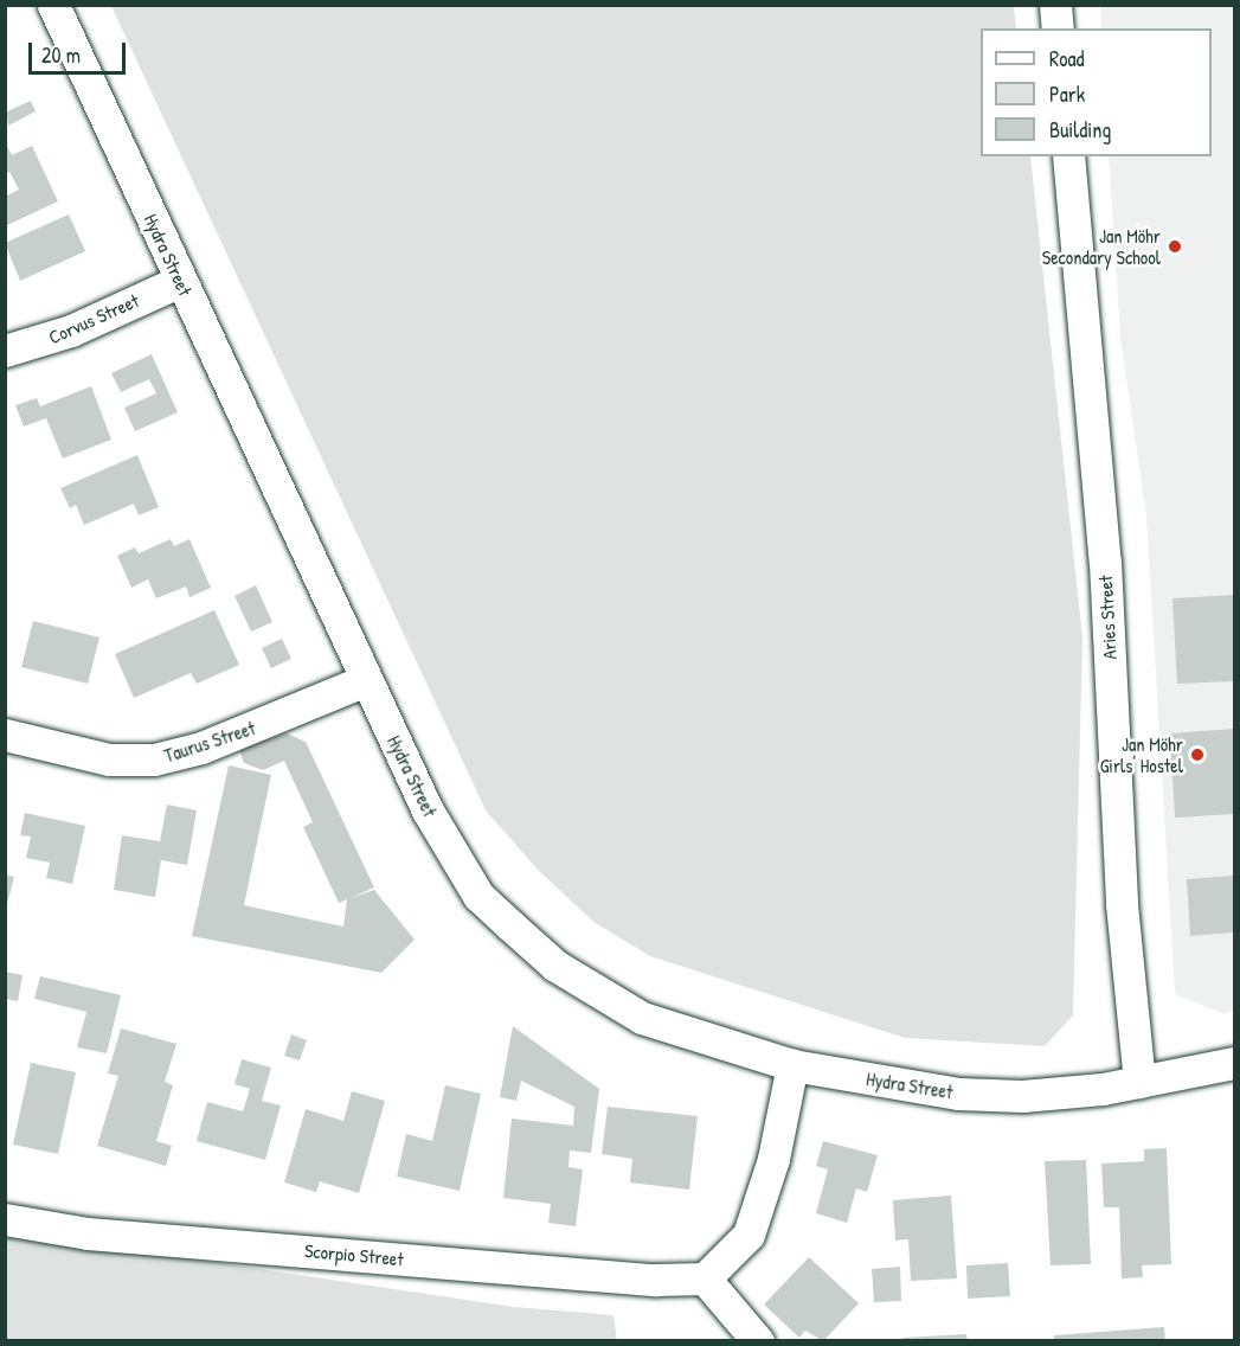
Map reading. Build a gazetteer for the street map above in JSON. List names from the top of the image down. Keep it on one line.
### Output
{"streets":{"street":["Hydra Street","Corvus Street","Aries Street","Taurus Street","Scorpio Street"]},"crossings":[["Hydra Street","Corvus Street"],["Hydra Street","Aries Street"],["Hydra Street","Taurus Street"]],"places":["Jan Möhr Secondary School","Jan Möhr Girls' Hostel"],"legend":["Road","Park","Building"],"scale_bar":"20 m"}
